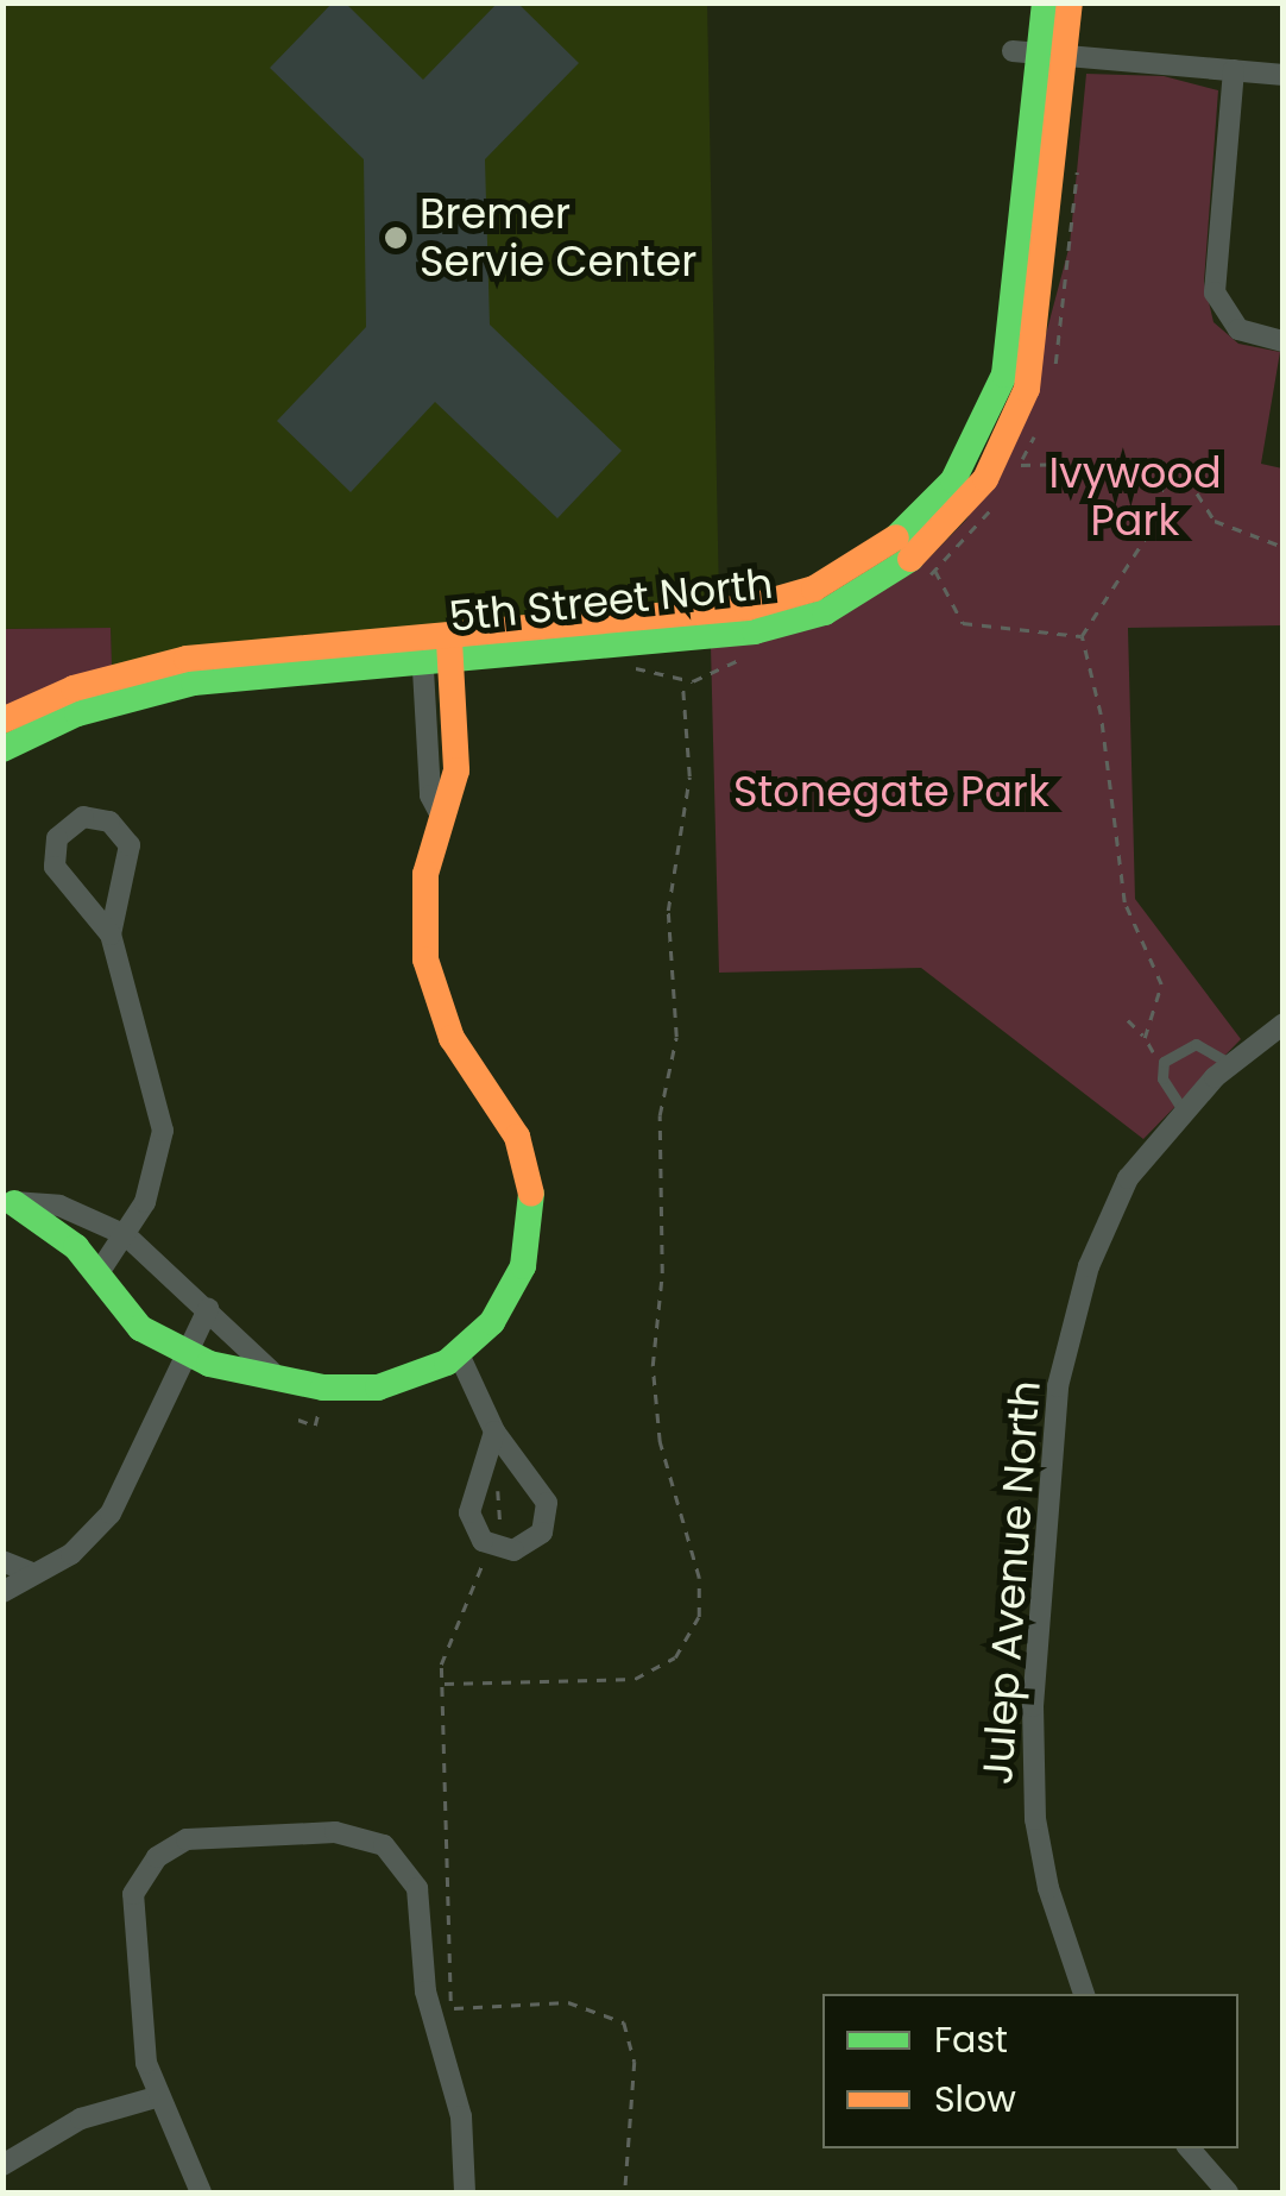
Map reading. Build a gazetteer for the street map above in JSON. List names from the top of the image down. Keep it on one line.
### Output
{"streets":{"street":["5th Street North","Julep Avenue North"]},"parks":["Ivywood Park","Stonegate Park"],"places":["Bremer Servie Center"],"legend":["Fast","Slow"]}
